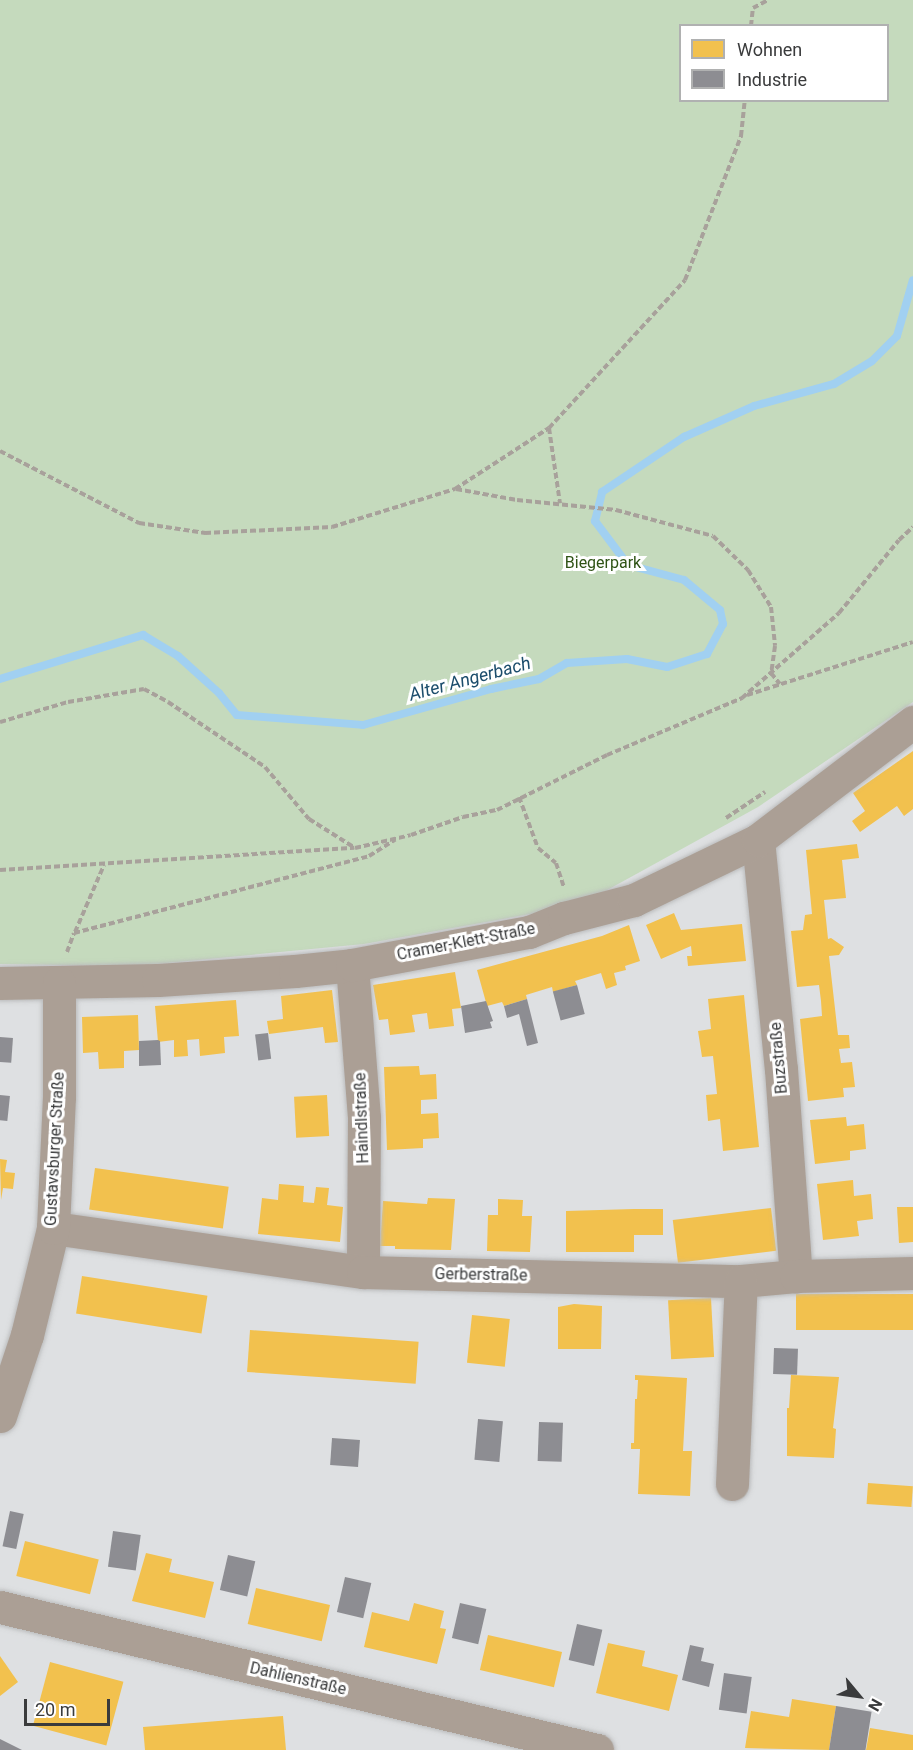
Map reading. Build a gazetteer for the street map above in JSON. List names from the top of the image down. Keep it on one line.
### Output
{"streets":{"street":["Cramer-Klett-Straße","Buzstraße","Haindlstraße","Gustavsburger Straße","Gerberstraße","Dahlienstraße"]},"crossings":[["Cramer-Klett-Straße","Buzstraße"],["Cramer-Klett-Straße","Haindlstraße"],["Cramer-Klett-Straße","Gustavsburger Straße"],["Buzstraße","Gerberstraße"],["Haindlstraße","Gerberstraße"],["Gustavsburger Straße","Gerberstraße"]],"water":["Alter Angerbach"],"parks":["Biegerpark"],"legend":["Wohnen","Industrie"],"scale_bar":"20 m","north":"bottom right"}
